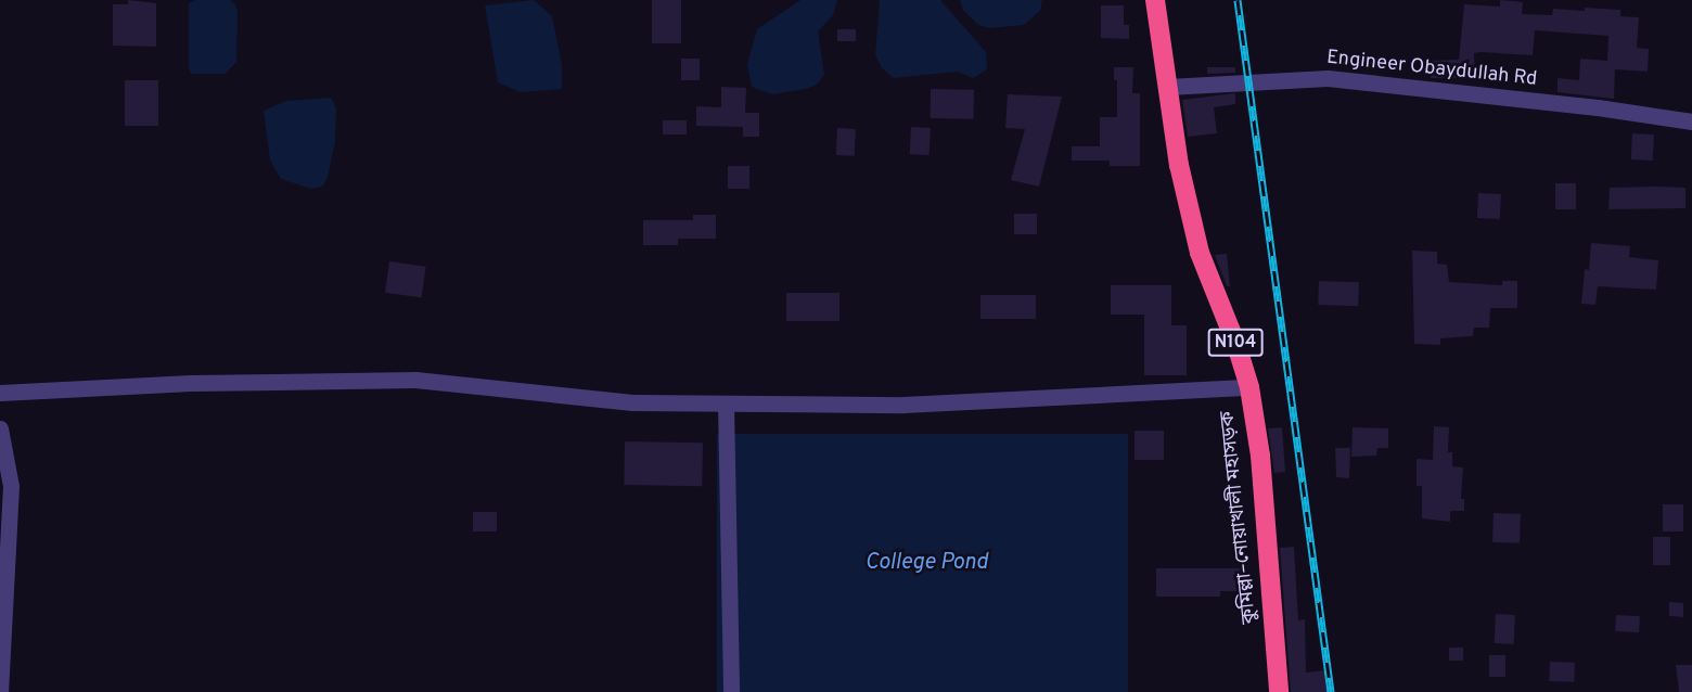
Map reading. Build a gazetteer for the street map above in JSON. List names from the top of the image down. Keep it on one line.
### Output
{"streets":{"highway":["N104","কুমিল্লা–নোয়াখালী মহাসড়ক"],"street":["Engineer Obaydullah Rd"]},"crossings":[["Engineer Obaydullah Rd","কুমিল্লা–নোয়াখালী মহাসড়ক"]],"water":["College Pond"]}
